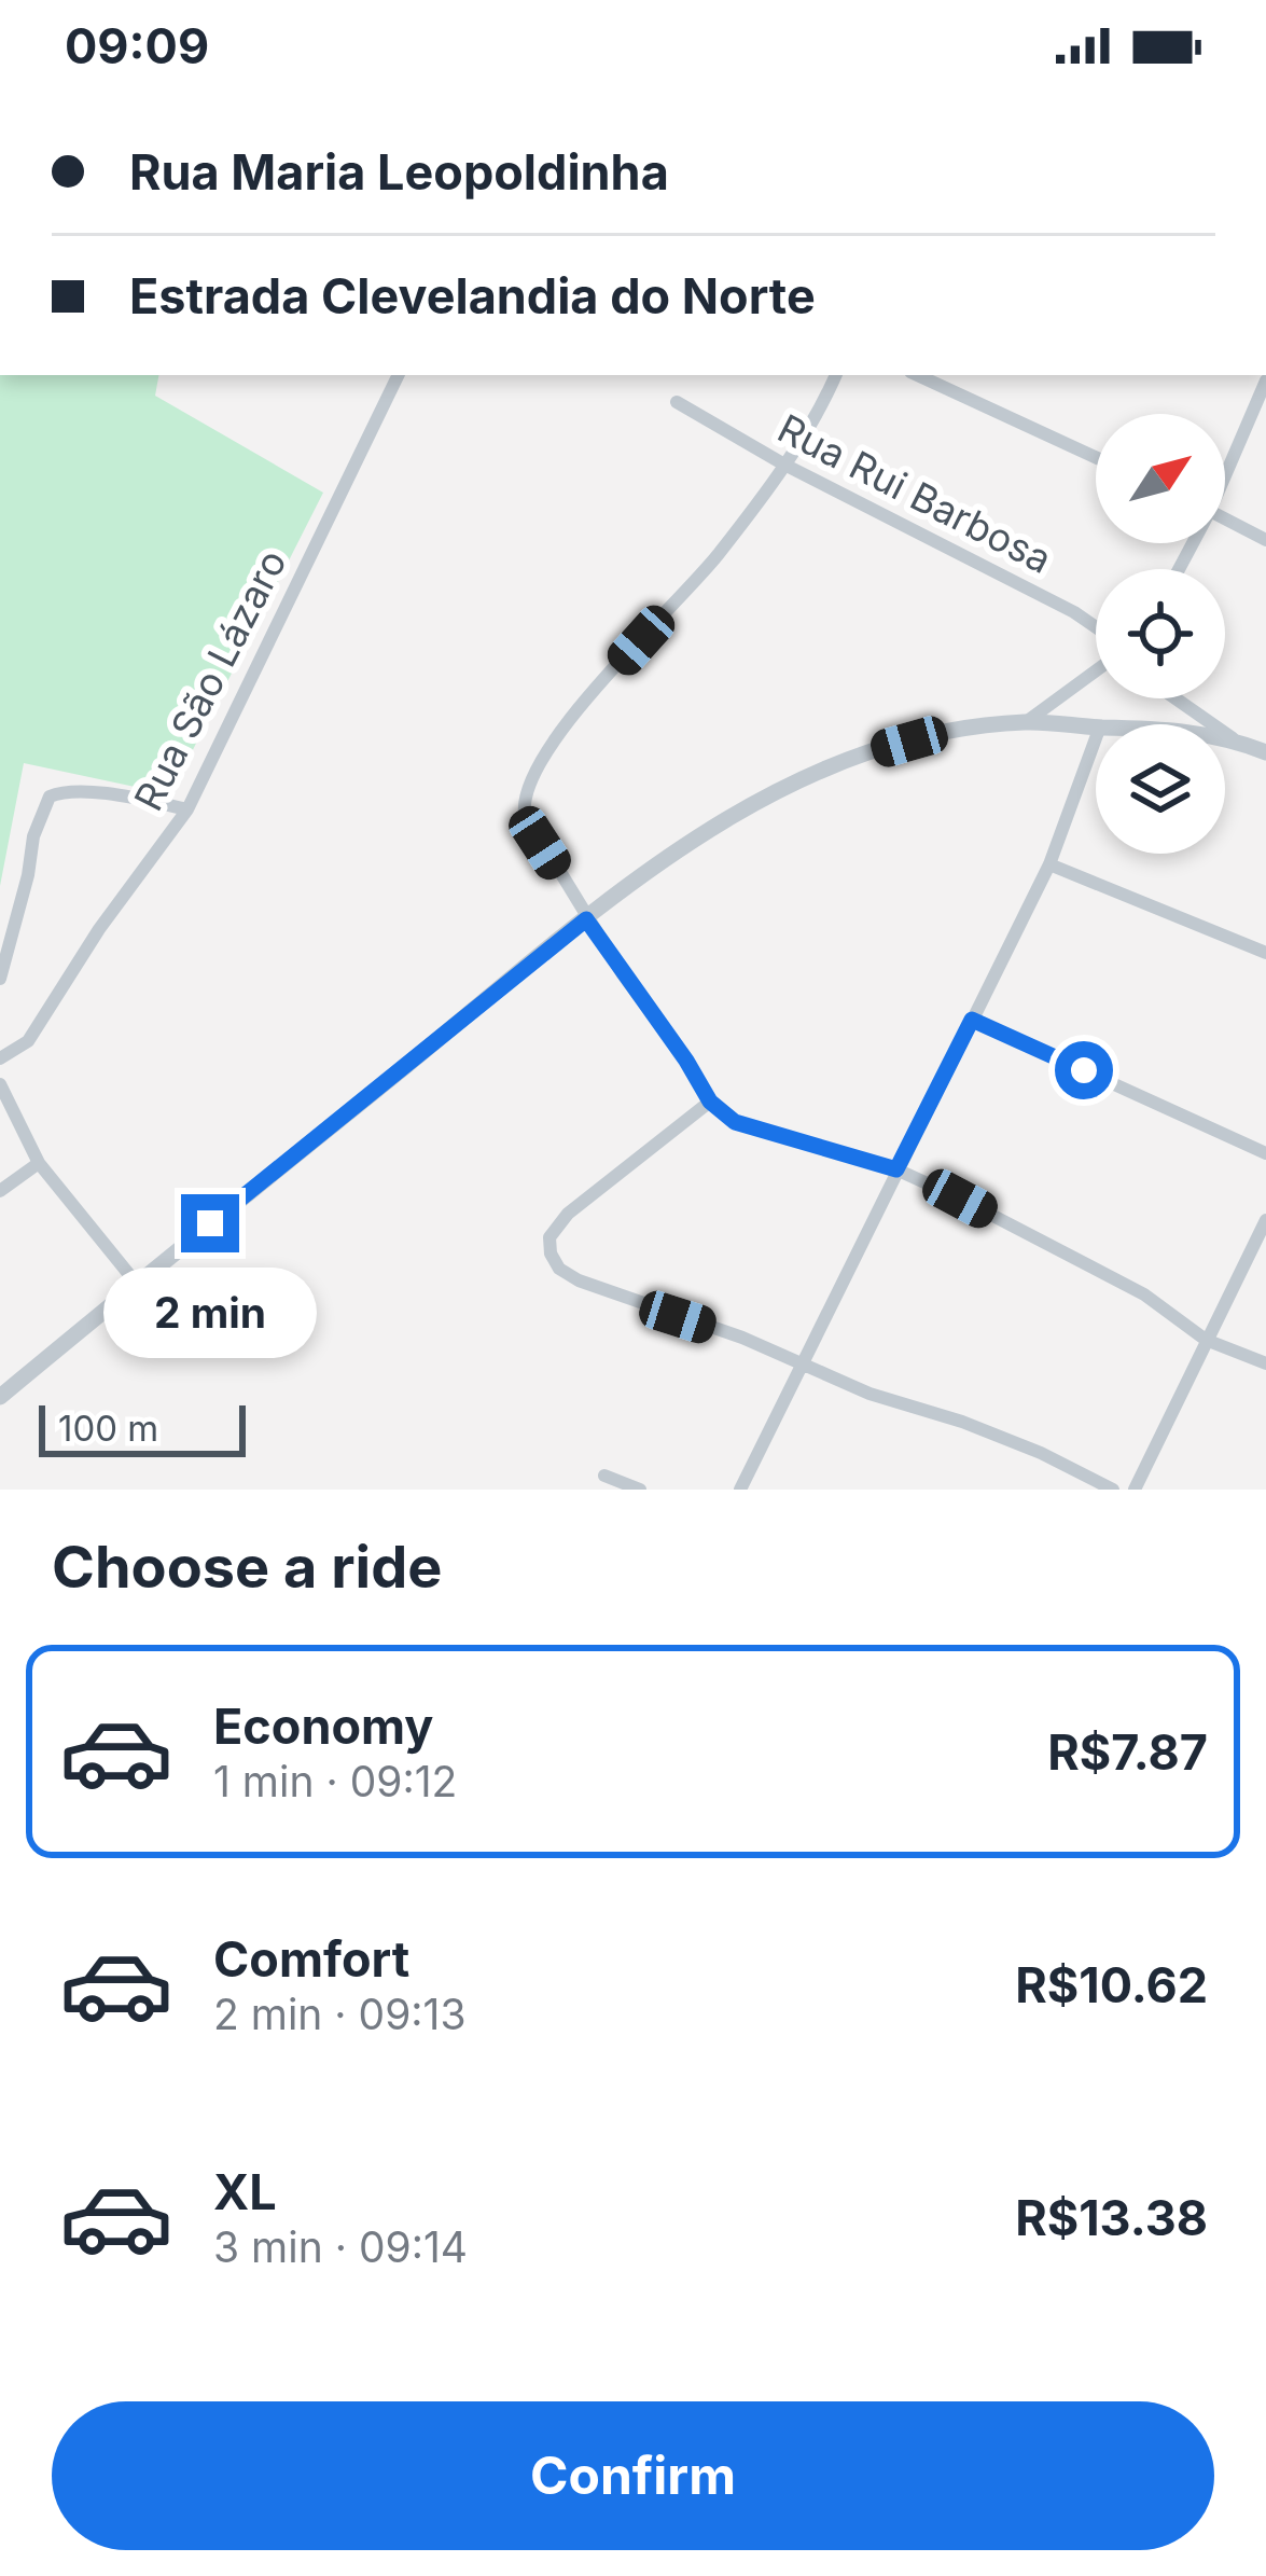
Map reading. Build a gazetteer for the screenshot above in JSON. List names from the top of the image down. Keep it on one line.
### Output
{"streets":{"street":["Rua Rui Barbosa","Rua São Lázaro"]},"scale_bar":"100 m","north":"top right","page":{"status":"09:09","banner":["Rua Maria Leopoldinha","Estrada Clevelandia do Norte"],"bubble":"2 min","scale":"100 m","heading":"Choose a ride","list":[{"name":"Economy","note":"1 min · 09:12","value":"R$7.87"},{"name":"Comfort","note":"2 min · 09:13","value":"R$10.62"},{"name":"XL","note":"3 min · 09:14","value":"R$13.38"}],"buttons":"Confirm"}}
